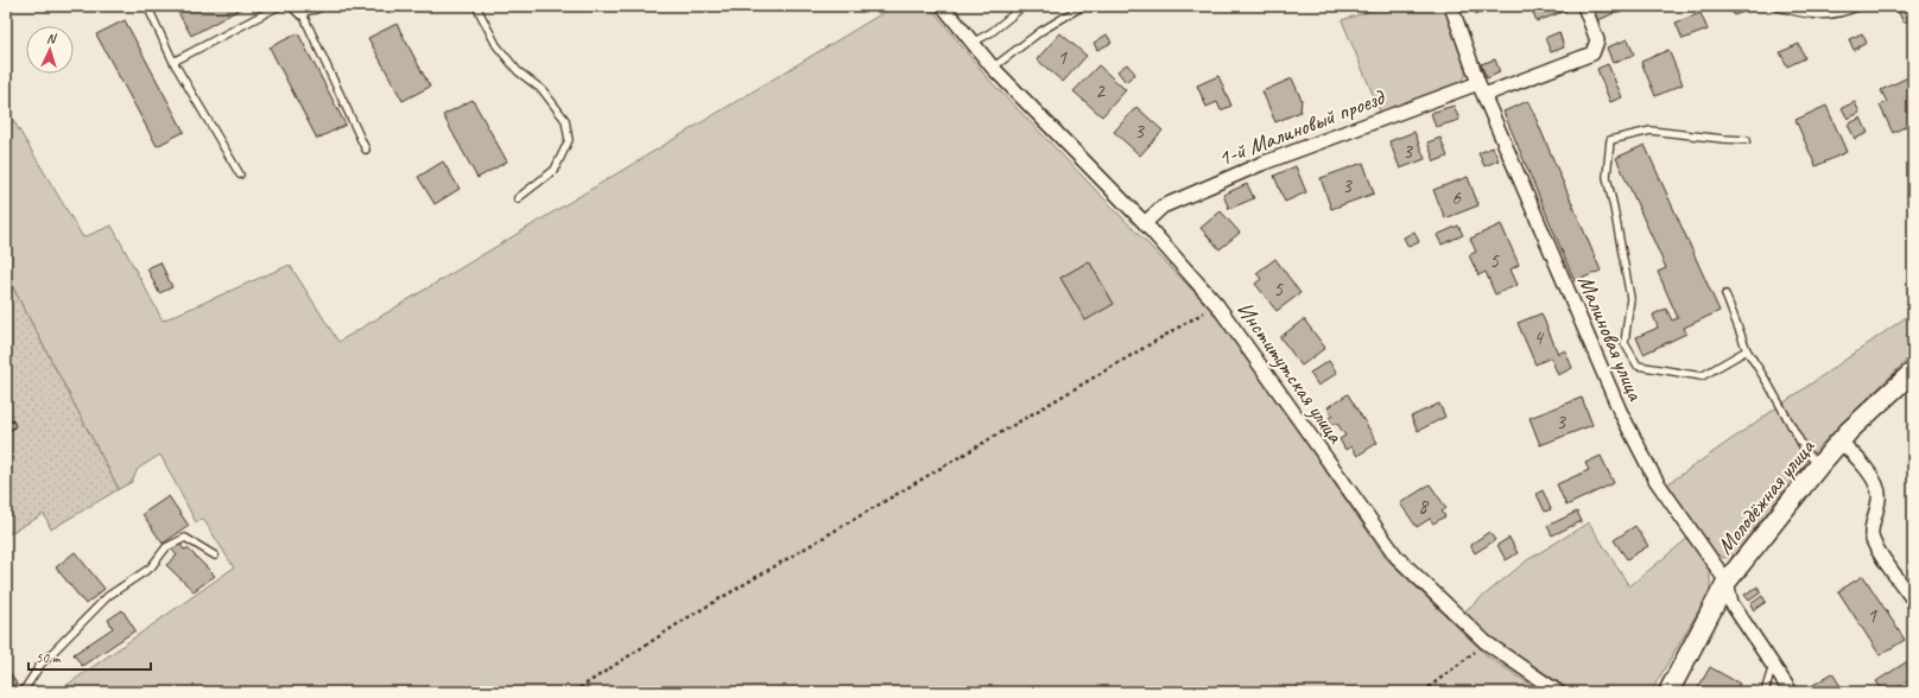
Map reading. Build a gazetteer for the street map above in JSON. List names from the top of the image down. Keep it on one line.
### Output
{"streets":{"street":["1-й Малиновый проезд","Малиновая улица","Институтская улица","Молодёжная улица"]},"crossings":[["1-й Малиновый проезд","Малиновая улица"],["1-й Малиновый проезд","Институтская улица"],["Малиновая улица","Молодёжная улица"]],"house_numbers":["1","2","3","3","3","6","5","5","4","3","8","1"],"scale_bar":"50 m","north":"top"}
